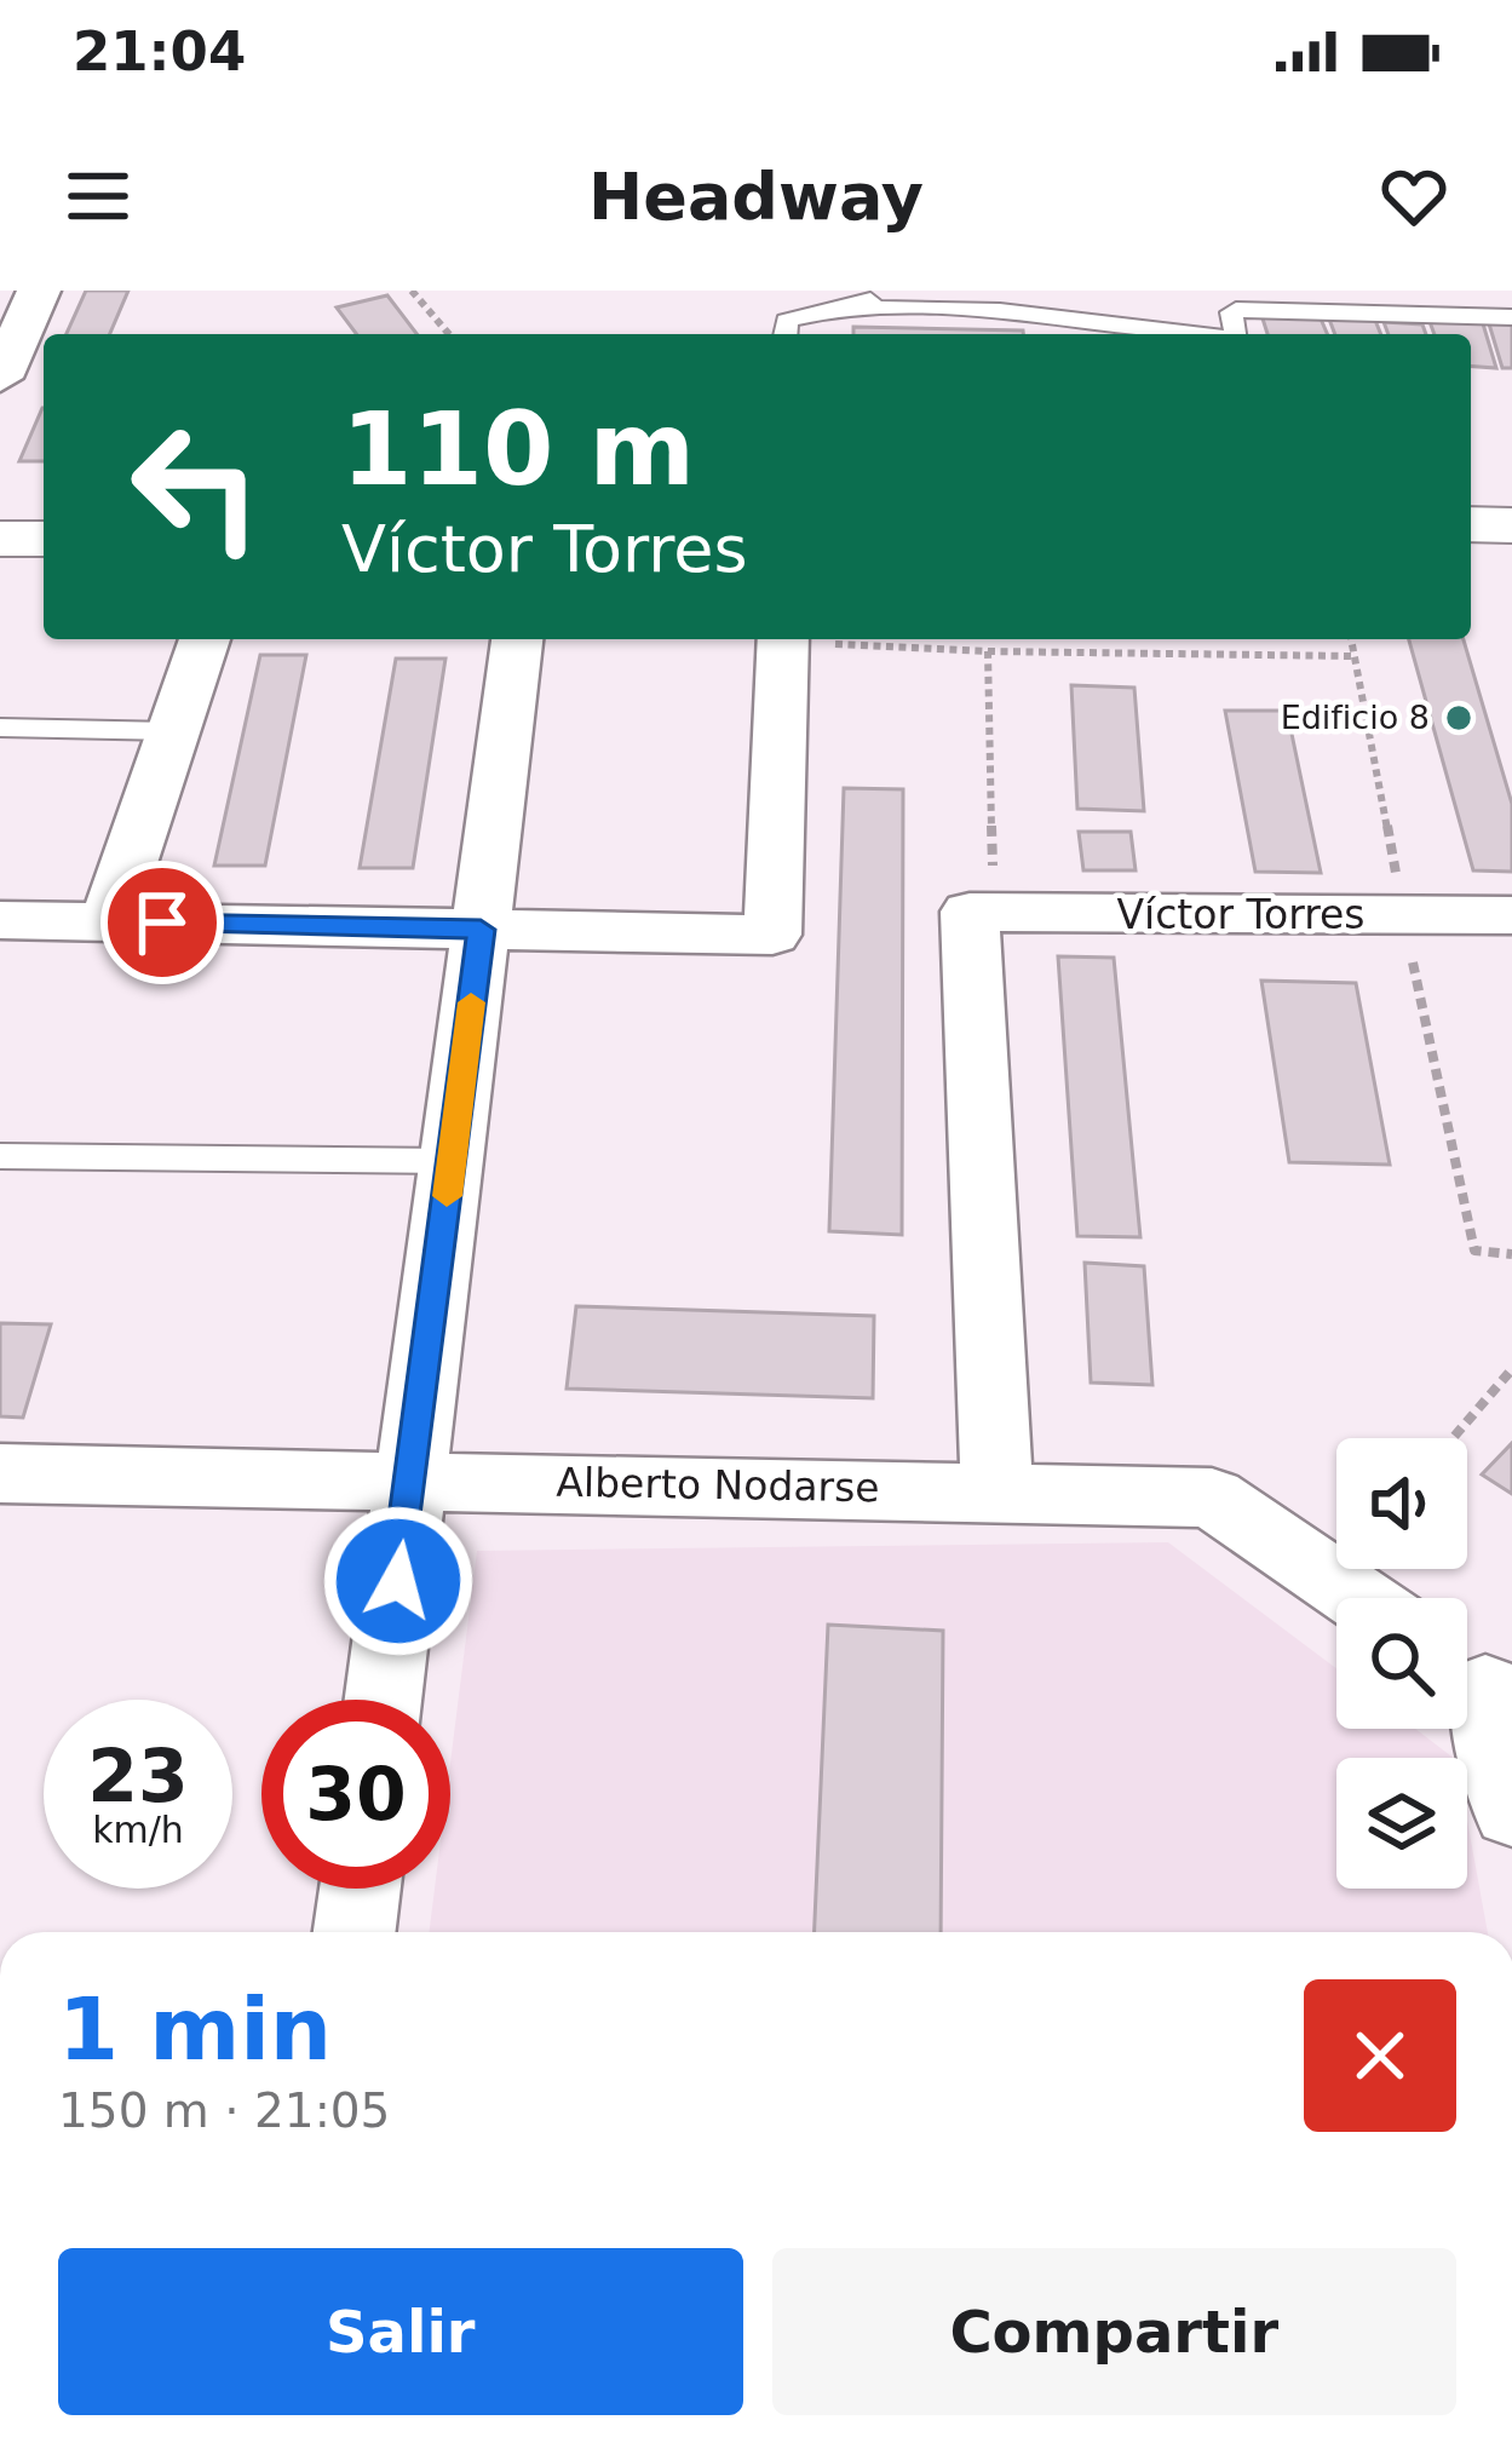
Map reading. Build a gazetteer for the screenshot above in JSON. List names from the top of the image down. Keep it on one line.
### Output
{"streets":{"street":["Víctor Torres","Alberto Nodarse"]},"places":["Edificio 8"],"page":{"status":"21:04","header":"Headway","turn":["110 m","Víctor Torres"],"speed":"23 km/h","limit":"30","heading":["1 min","150 m · 21:05"],"buttons":["Salir","Compartir"]}}
